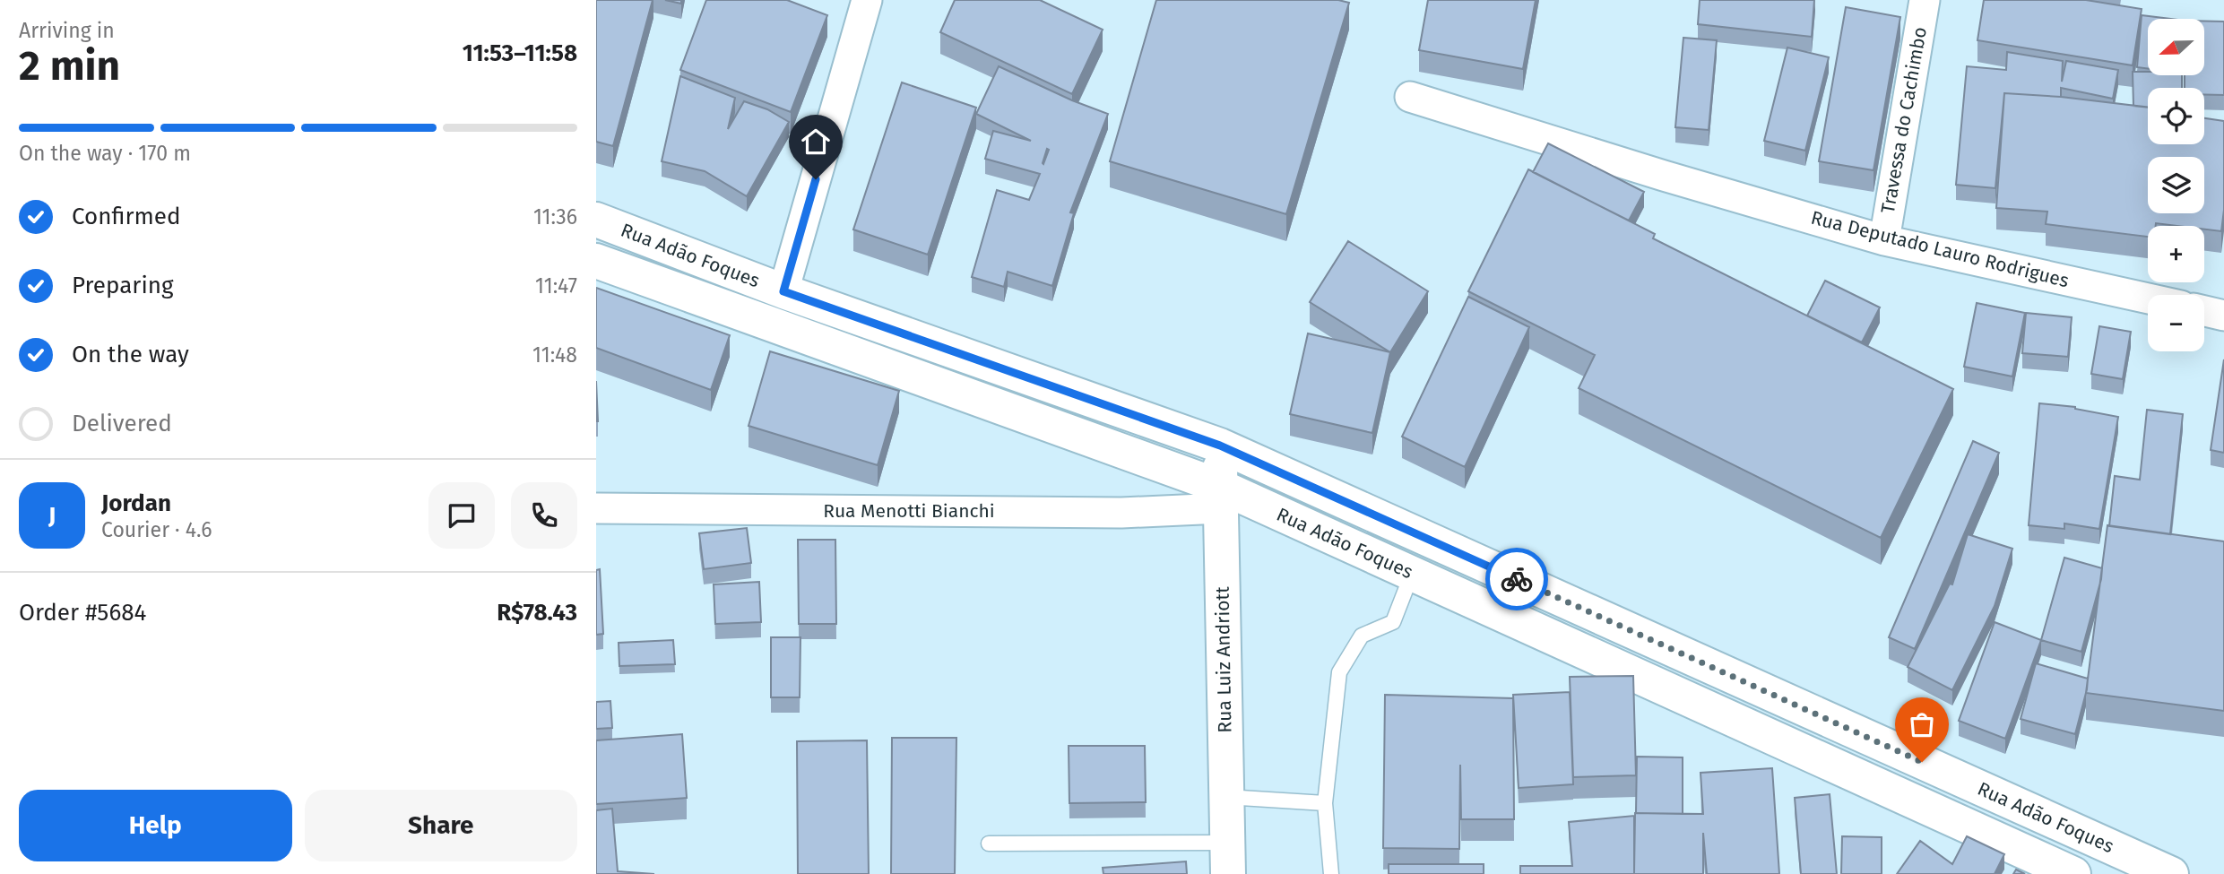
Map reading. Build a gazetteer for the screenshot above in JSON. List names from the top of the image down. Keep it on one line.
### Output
{"streets":{"main road":["Rua Adão Foques","Rua Luiz Andriott"],"street":["Travessa do Cachimbo","Rua Deputado Lauro Rodrigues","Rua Menotti Bianchi"]},"crossings":[["Travessa do Cachimbo","Rua Deputado Lauro Rodrigues"],["Rua Adão Foques","Rua Menotti Bianchi"],["Rua Adão Foques","Rua Luiz Andriott"],["Rua Menotti Bianchi","Rua Luiz Andriott"]],"north":"left","page":{"heading":["2 min","Arriving in","11:53–11:58"],"panel":["Jordan","Courier · 4.6","Order #5684","R$78.43"],"map_buttons":["+","−"],"bar":"On the way · 170 m","list":[["Confirmed","11:36"],["Preparing","11:47"],["On the way","11:48"],"Delivered"],"round":"J","buttons":["Help","Share"]}}
